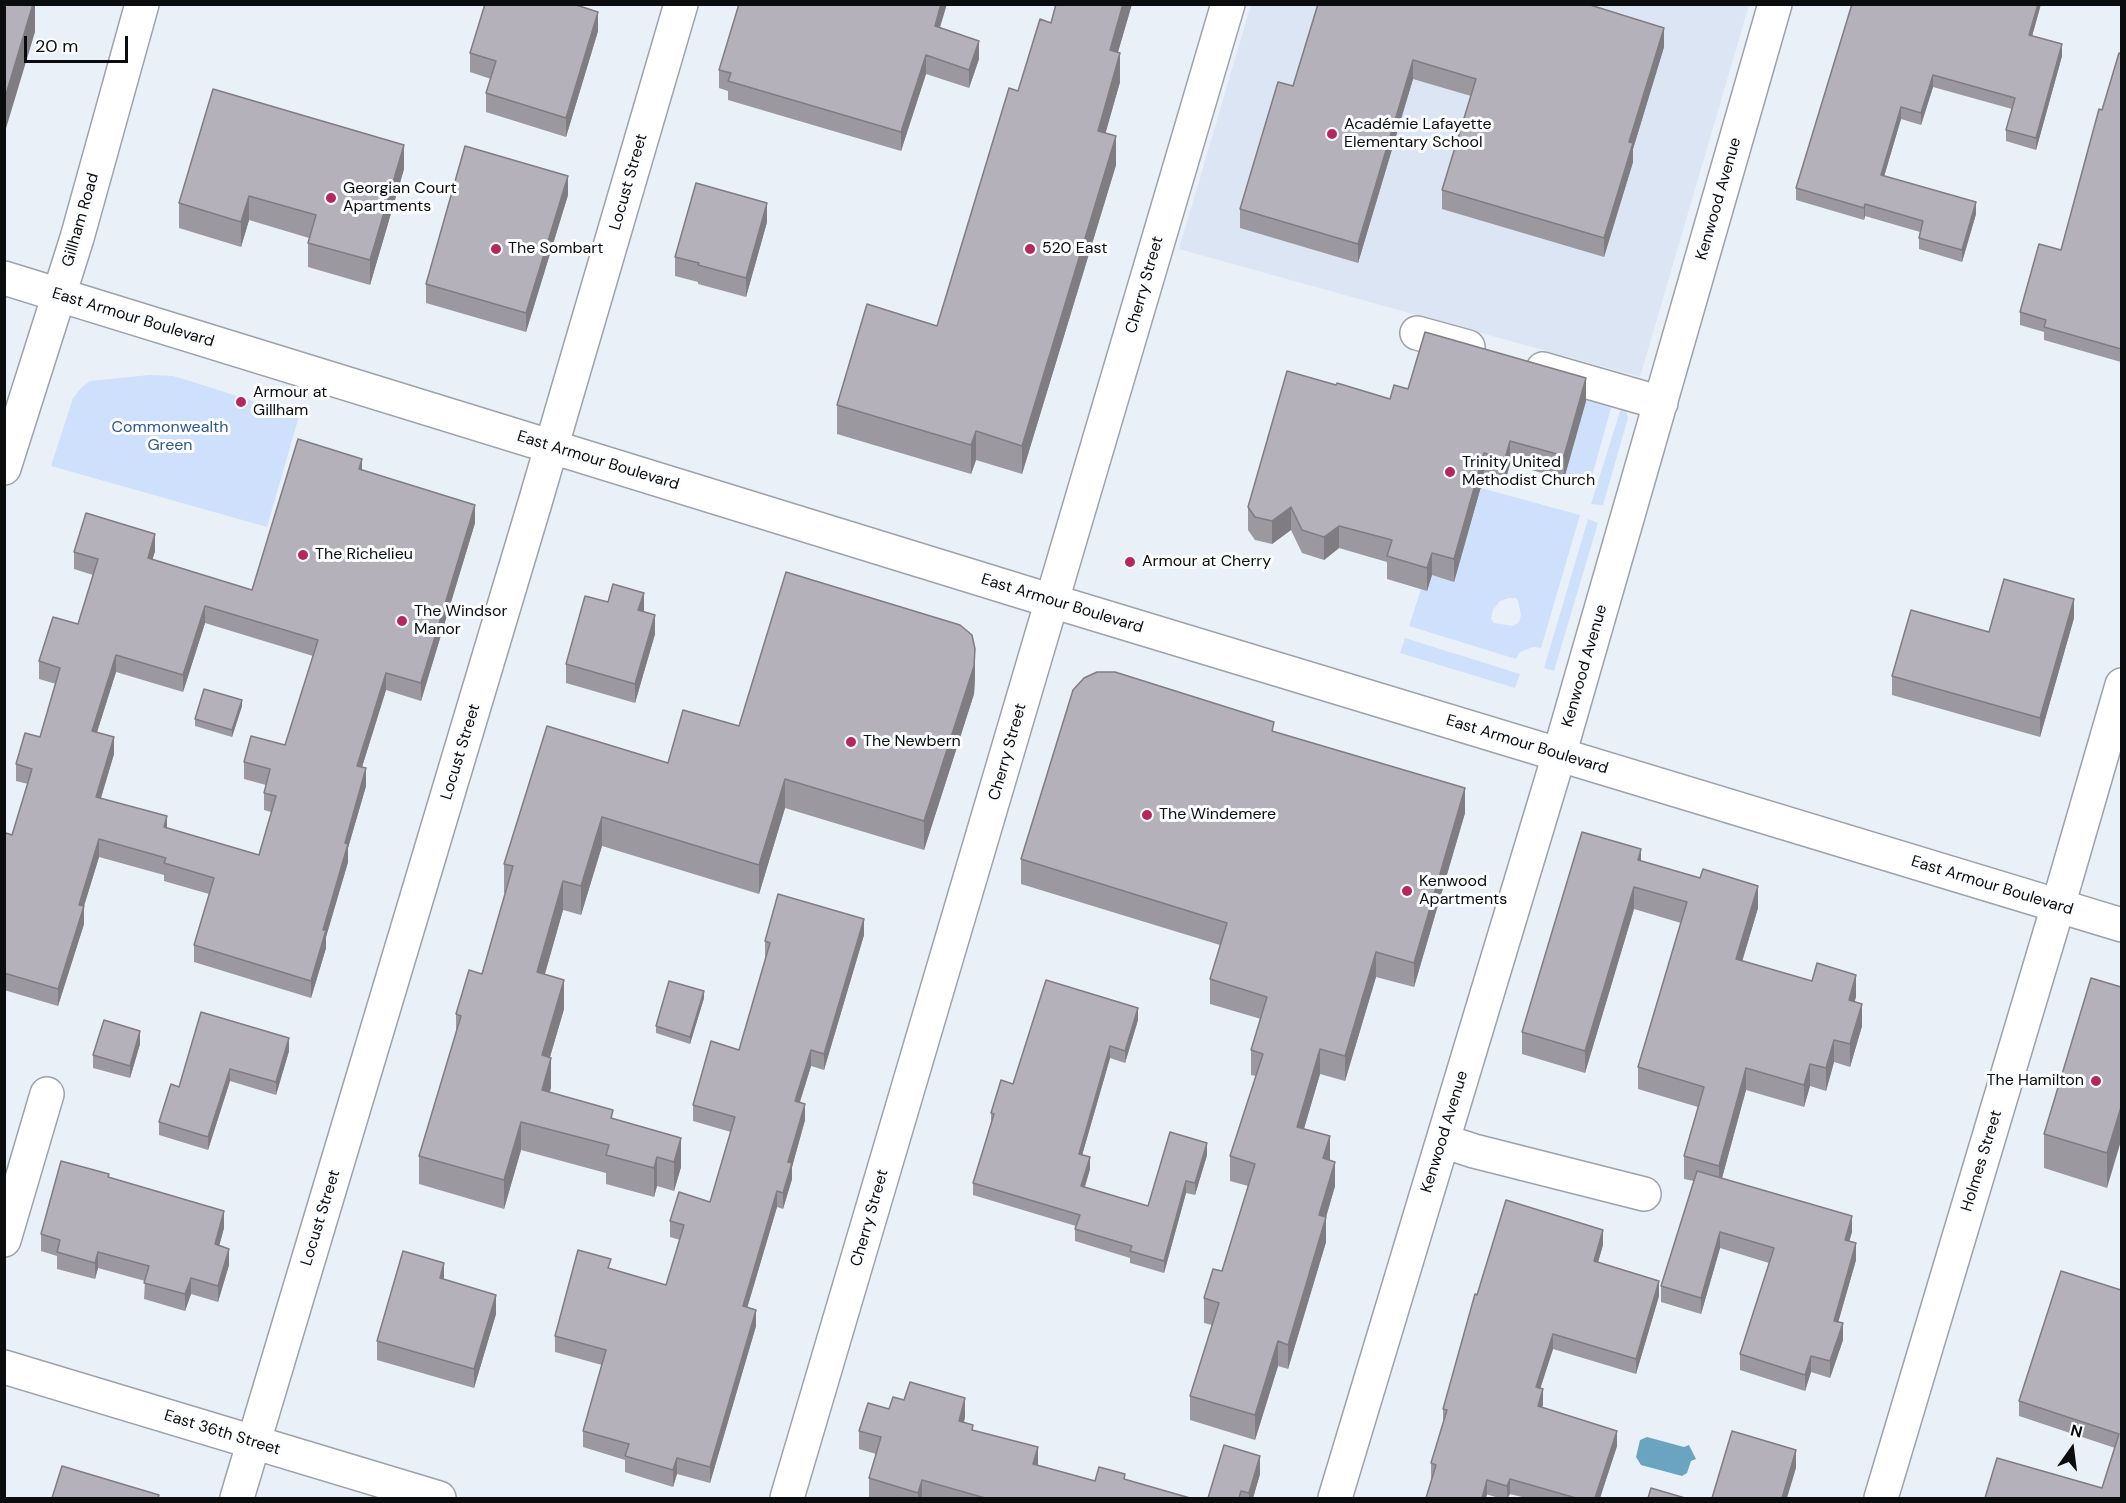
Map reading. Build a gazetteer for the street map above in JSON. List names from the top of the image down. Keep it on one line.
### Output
{"streets":{"street":["Locust Street","Kenwood Avenue","Gillham Road","Cherry Street","East Armour Boulevard","Holmes Street","East 36th Street"]},"crossings":[["Locust Street","East Armour Boulevard"],["Locust Street","East 36th Street"],["Kenwood Avenue","East Armour Boulevard"],["Gillham Road","East Armour Boulevard"],["Cherry Street","East Armour Boulevard"],["East Armour Boulevard","Holmes Street"]],"parks":["Commonwealth Green"],"places":["Académie Lafayette Elementary School","Georgian Court Apartments","The Sombart","520 East","Armour at Gillham","Trinity United Methodist Church","The Richelieu","Armour at Cherry","The Windsor Manor","The Newbern","The Windemere","Kenwood Apartments","The Hamilton"],"scale_bar":"20 m","north":"top"}
